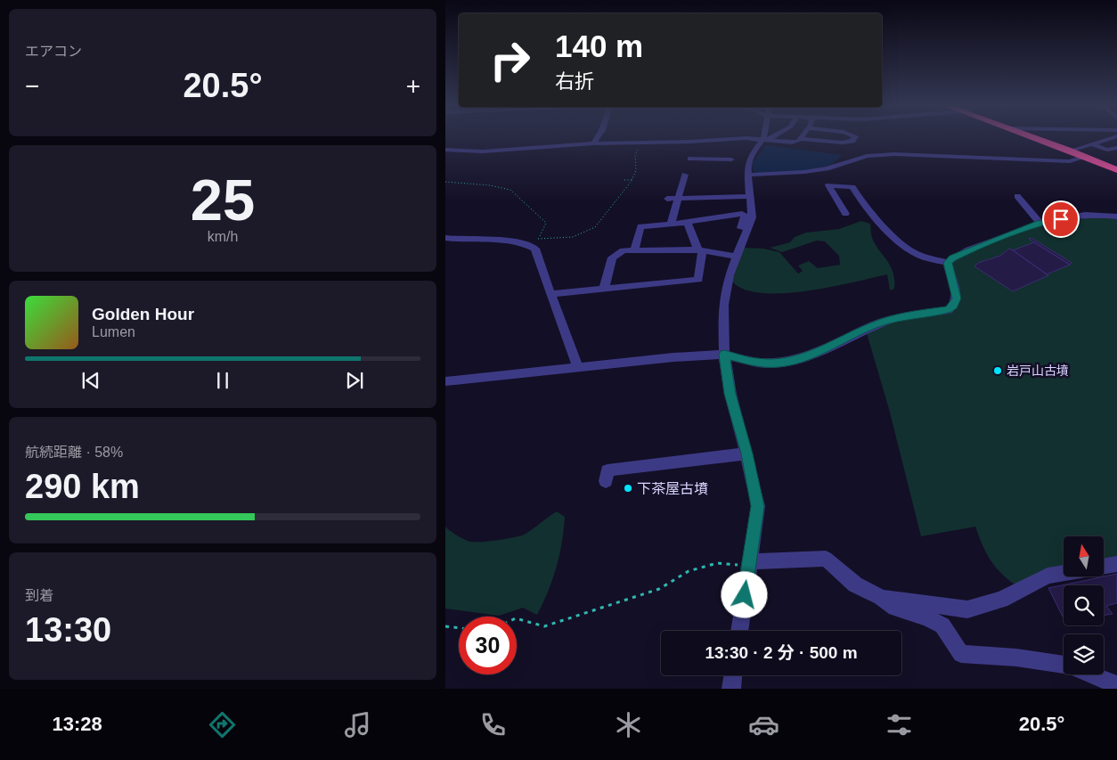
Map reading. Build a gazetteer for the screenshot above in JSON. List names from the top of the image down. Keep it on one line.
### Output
{"places":["岩戸山古墳","下茶屋古墳"],"north":"top","page":{"tile":["エアコン",["25","km/h"],["航続距離 · 58%","290 km"],["到着","13:30"]],"turn":["140 m","右折"],"heat":["−","20.5°","+"],"song":["Golden Hour","Lumen"],"limit":"30","trip":"13:30 · 2 分 · 500 m","tabs":["13:28","20.5°"]}}
